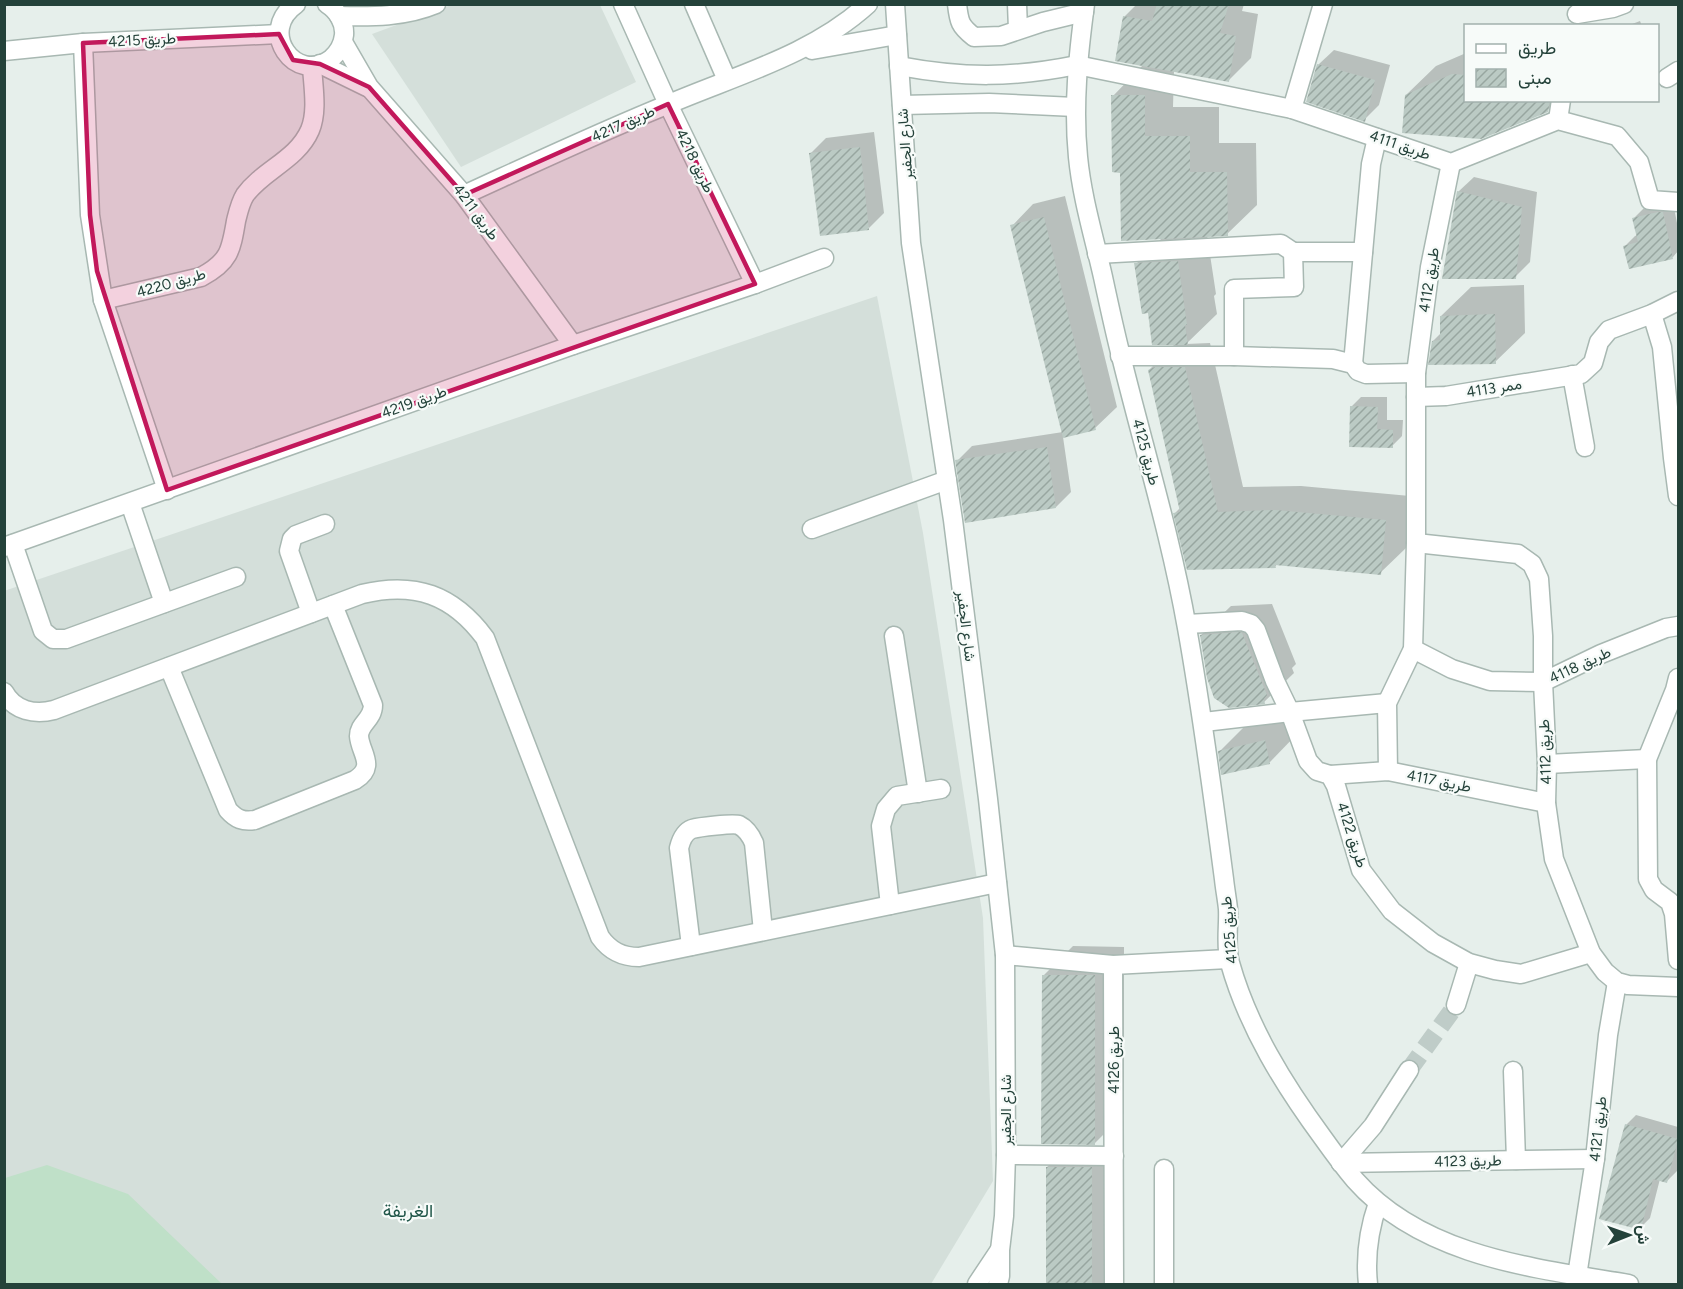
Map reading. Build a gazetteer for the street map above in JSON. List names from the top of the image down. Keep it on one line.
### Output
{"streets":{"street":["طريق 4215","طريق 4217","شارع الجفير","طريق 4111","طريق 4218","طريق 4211","طريق 4112","طريق 4220","ممر 4113","طريق 4219","طريق 4125","طريق 4118","طريق 4117","طريق 4122","طريق 4126","طريق 4121","طريق 4123"]},"crossings":[["طريق 4215","طريق 4211"],["طريق 4217","شارع الجفير"],["طريق 4217","طريق 4218"],["طريق 4217","طريق 4211"],["شارع الجفير","طريق 4111"],["طريق 4111","طريق 4112"],["طريق 4218","طريق 4219"],["طريق 4211","طريق 4220"],["طريق 4211","طريق 4219"],["طريق 4112","ممر 4113"],["طريق 4112","طريق 4118"],["طريق 4112","طريق 4117"],["طريق 4112","طريق 4122"],["طريق 4112","طريق 4121"],["طريق 4125","طريق 4121"],["طريق 4125","طريق 4123"],["طريق 4117","طريق 4122"],["طريق 4121","طريق 4123"]],"districts":["الغريفة"],"legend":["طريق","مبنى"],"north":"right"}
